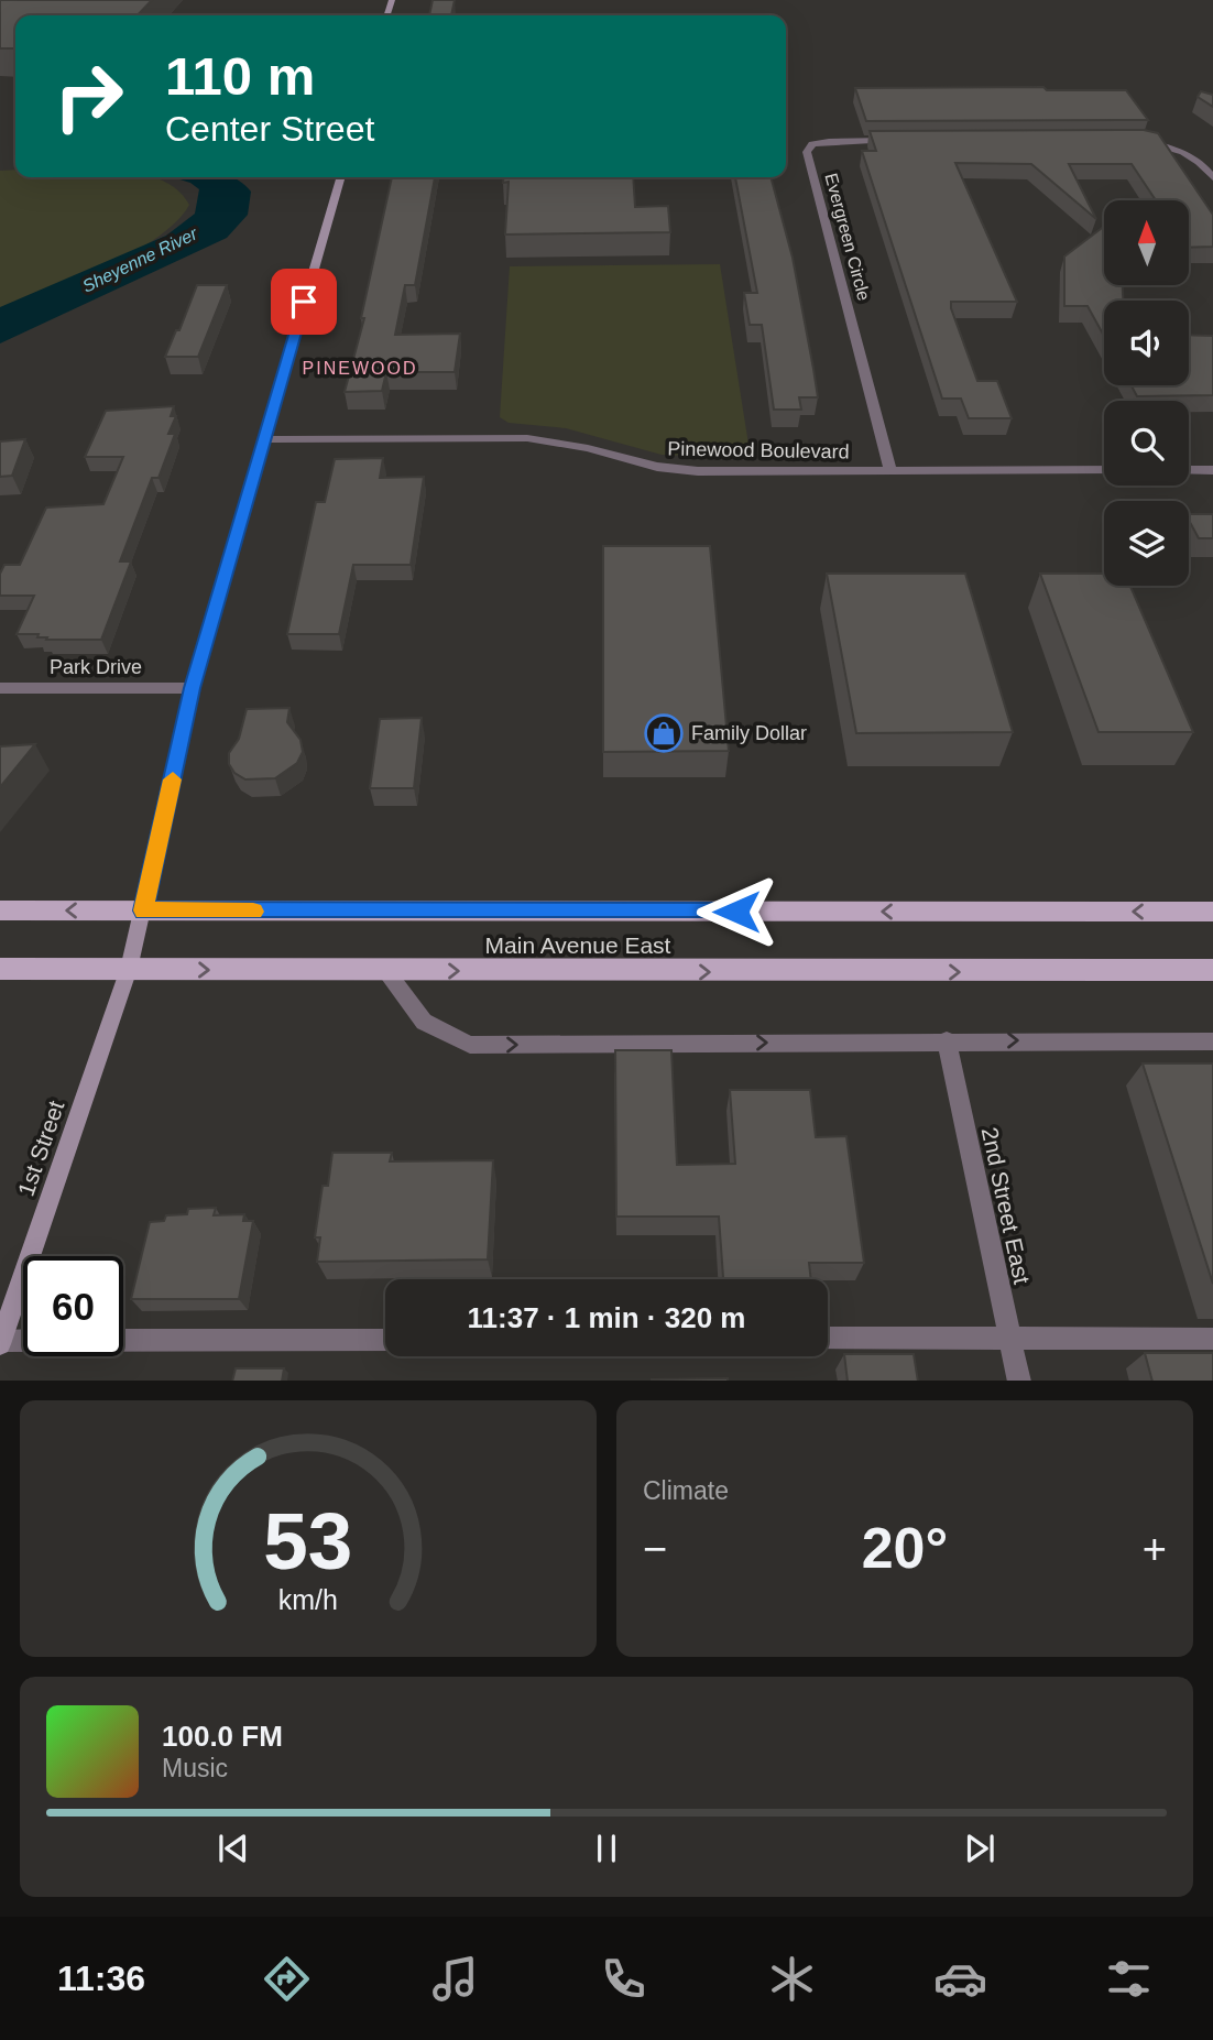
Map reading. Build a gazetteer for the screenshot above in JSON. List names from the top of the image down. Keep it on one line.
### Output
{"streets":{"main road":["Main Avenue East","1st Street"],"street":["Evergreen Circle","Pinewood Boulevard","Park Drive","2nd Street East"]},"crossings":[["Evergreen Circle","Pinewood Boulevard"],["Pinewood Boulevard","1st Street"],["Park Drive","1st Street"],["Main Avenue East","1st Street"]],"districts":["PINEWOOD"],"water":["Sheyenne River"],"places":{"shop":["Family Dollar"]},"north":"top","page":{"turn":["110 m","Center Street"],"limit":"60","trip":"11:37 · 1 min · 320 m","tile":"Climate","heat":["−","20°","+"],"song":["100.0 FM","Music"],"tabs":"11:36","gauge":["53","km/h"]}}
